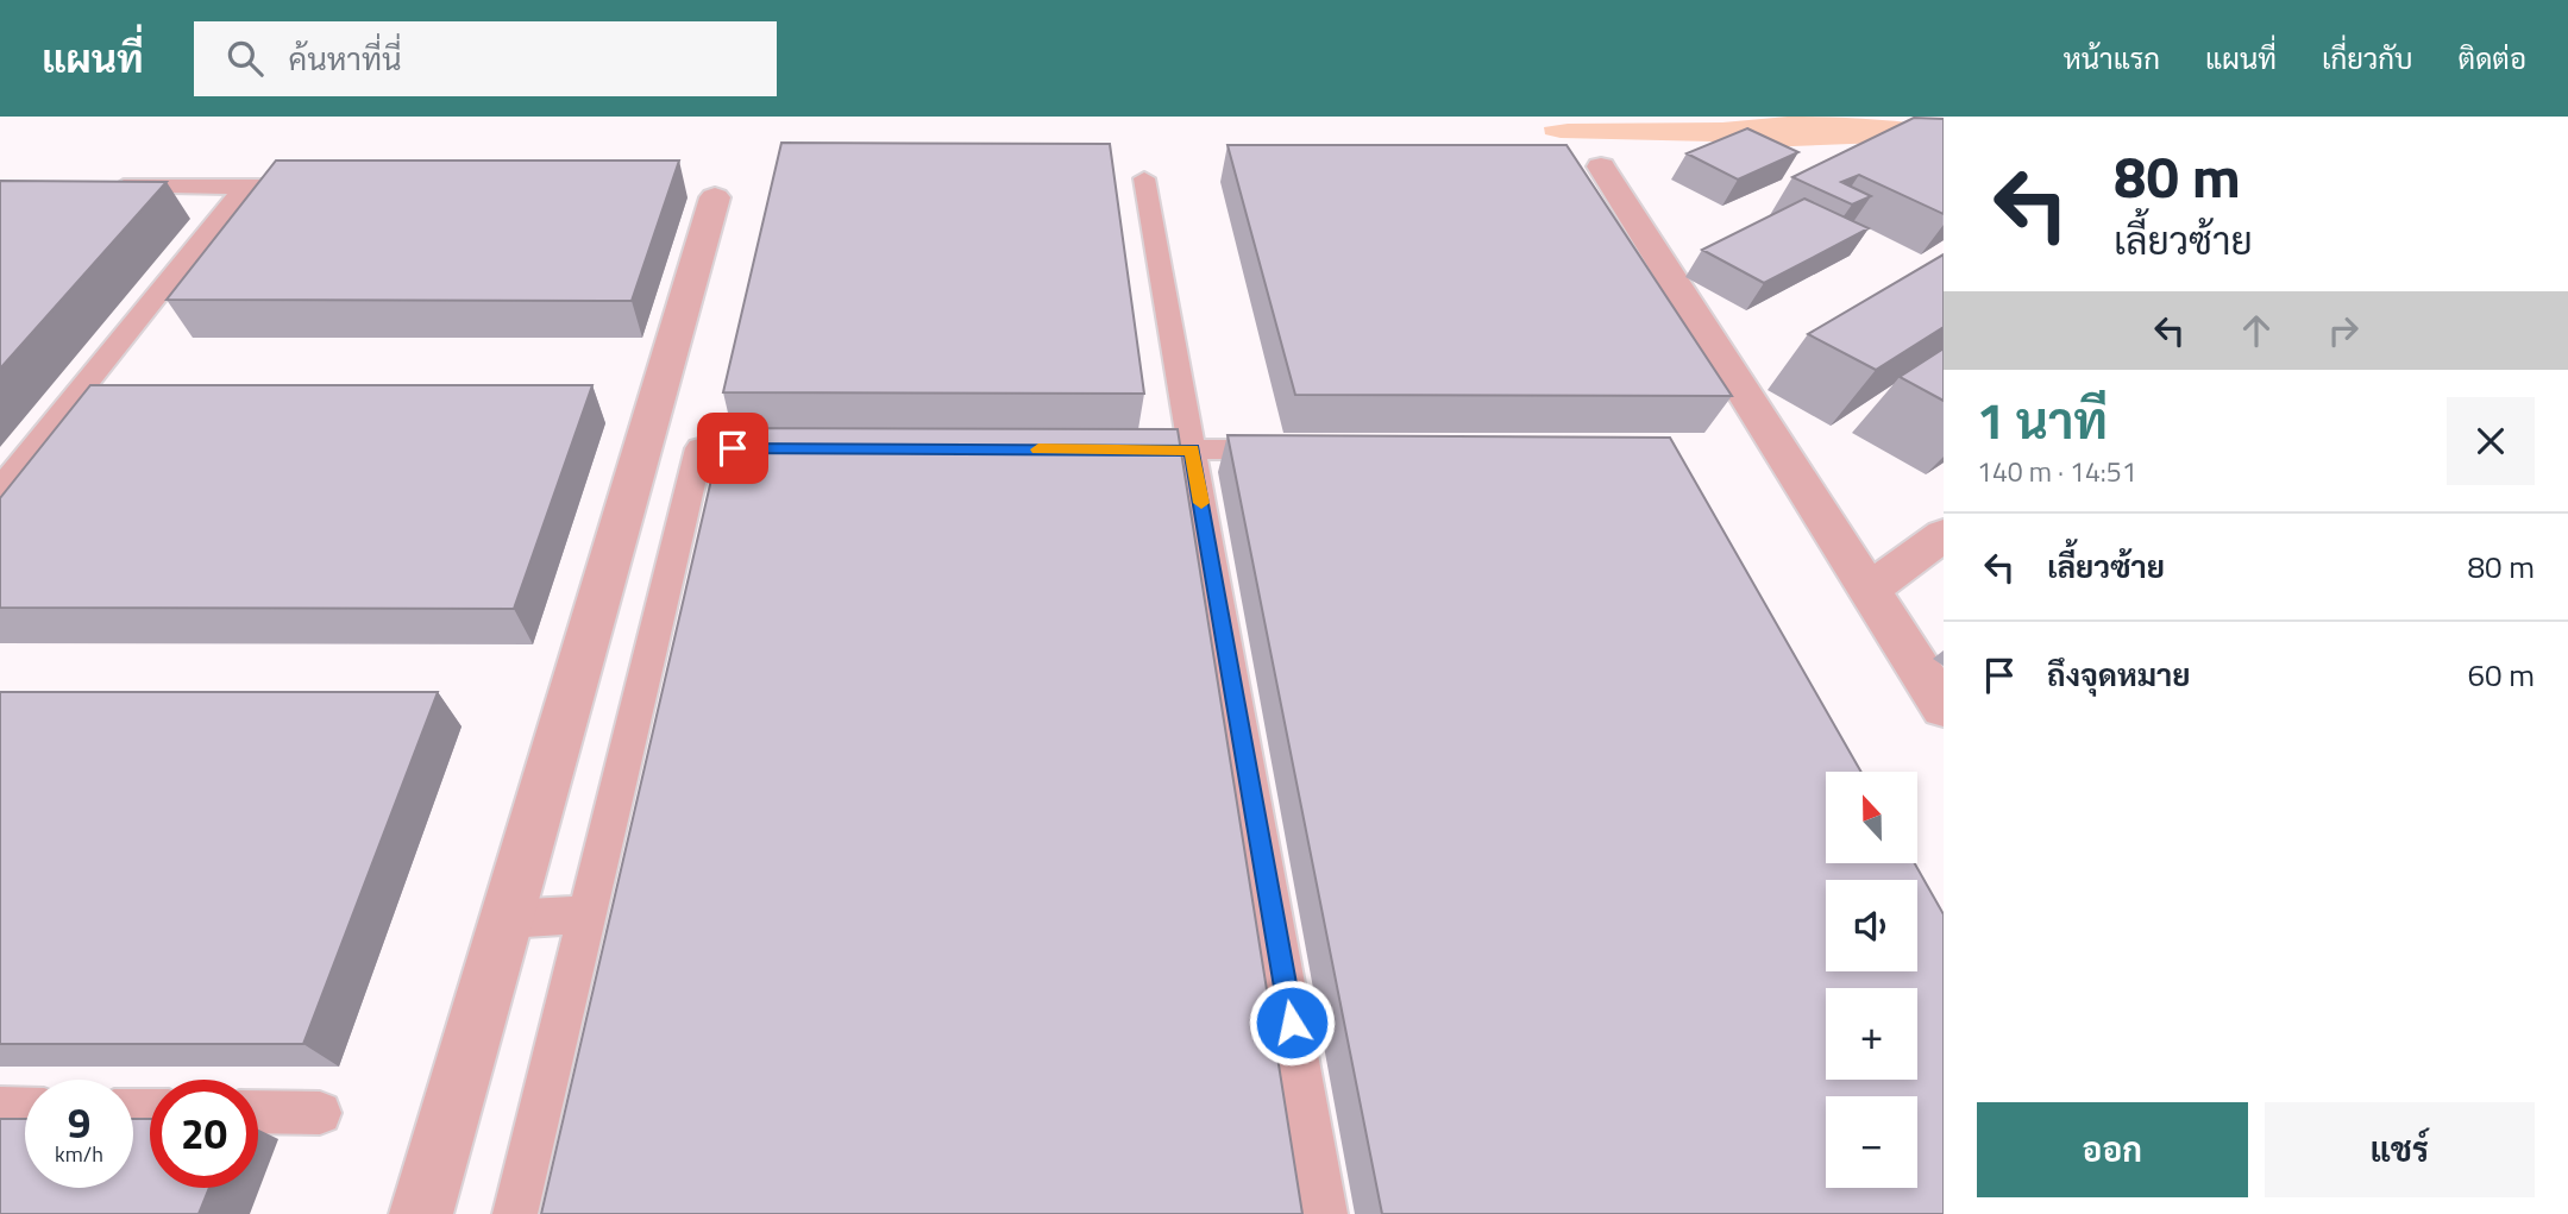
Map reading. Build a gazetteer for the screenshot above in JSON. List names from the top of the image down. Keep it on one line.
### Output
{"north":"top","page":{"header":"แผนที่","search":"ค้นหาที่นี่","nav":["หน้าแรก","แผนที่","เกี่ยวกับ","ติดต่อ"],"turn":["80 m","เลี้ยวซ้าย"],"heading":["1 นาที","140 m · 14:51"],"list":[{"name":"เลี้ยวซ้าย","value":"80 m"},{"name":"ถึงจุดหมาย","value":"60 m"}],"map_buttons":["+","−"],"speed":"9 km/h","limit":"20","buttons":["ออก","แชร์"]}}
